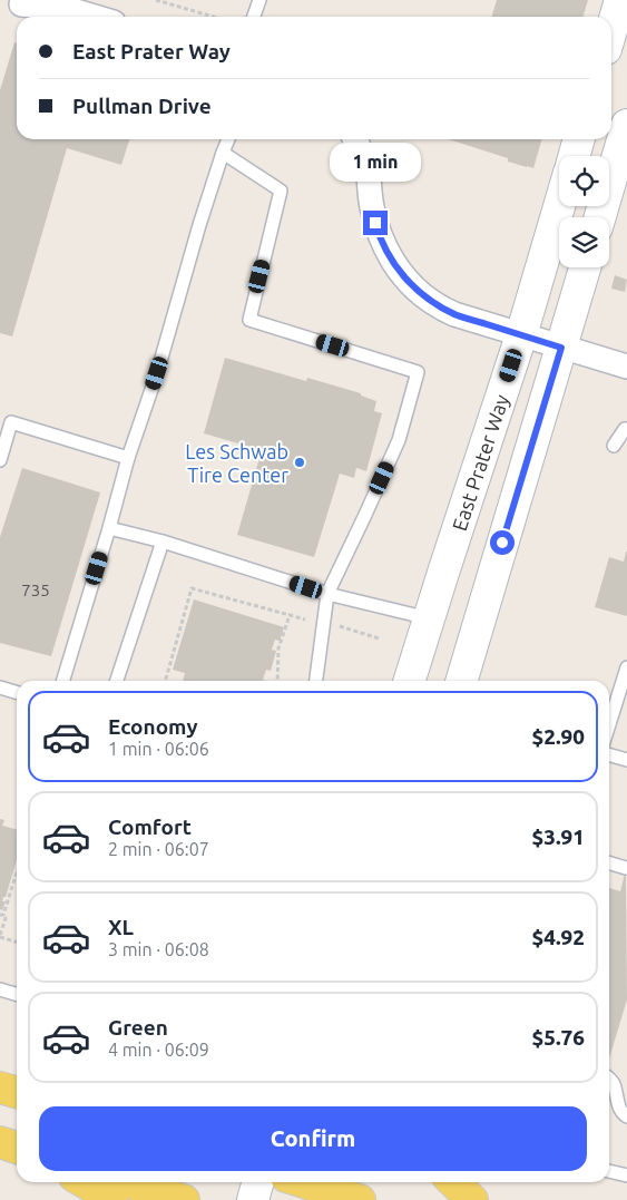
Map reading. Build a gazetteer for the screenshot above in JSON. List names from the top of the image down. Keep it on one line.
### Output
{"streets":{"main road":["East Prater Way"]},"places":["Les Schwab Tire Center"],"house_numbers":["735"],"page":{"banner":["East Prater Way","Pullman Drive"],"bubble":"1 min","list":[{"name":"Economy","note":"1 min · 06:06","value":"$2.90"},{"name":"Comfort","note":"2 min · 06:07","value":"$3.91"},{"name":"XL","note":"3 min · 06:08","value":"$4.92"},{"name":"Green","note":"4 min · 06:09","value":"$5.76"}],"buttons":"Confirm"}}
